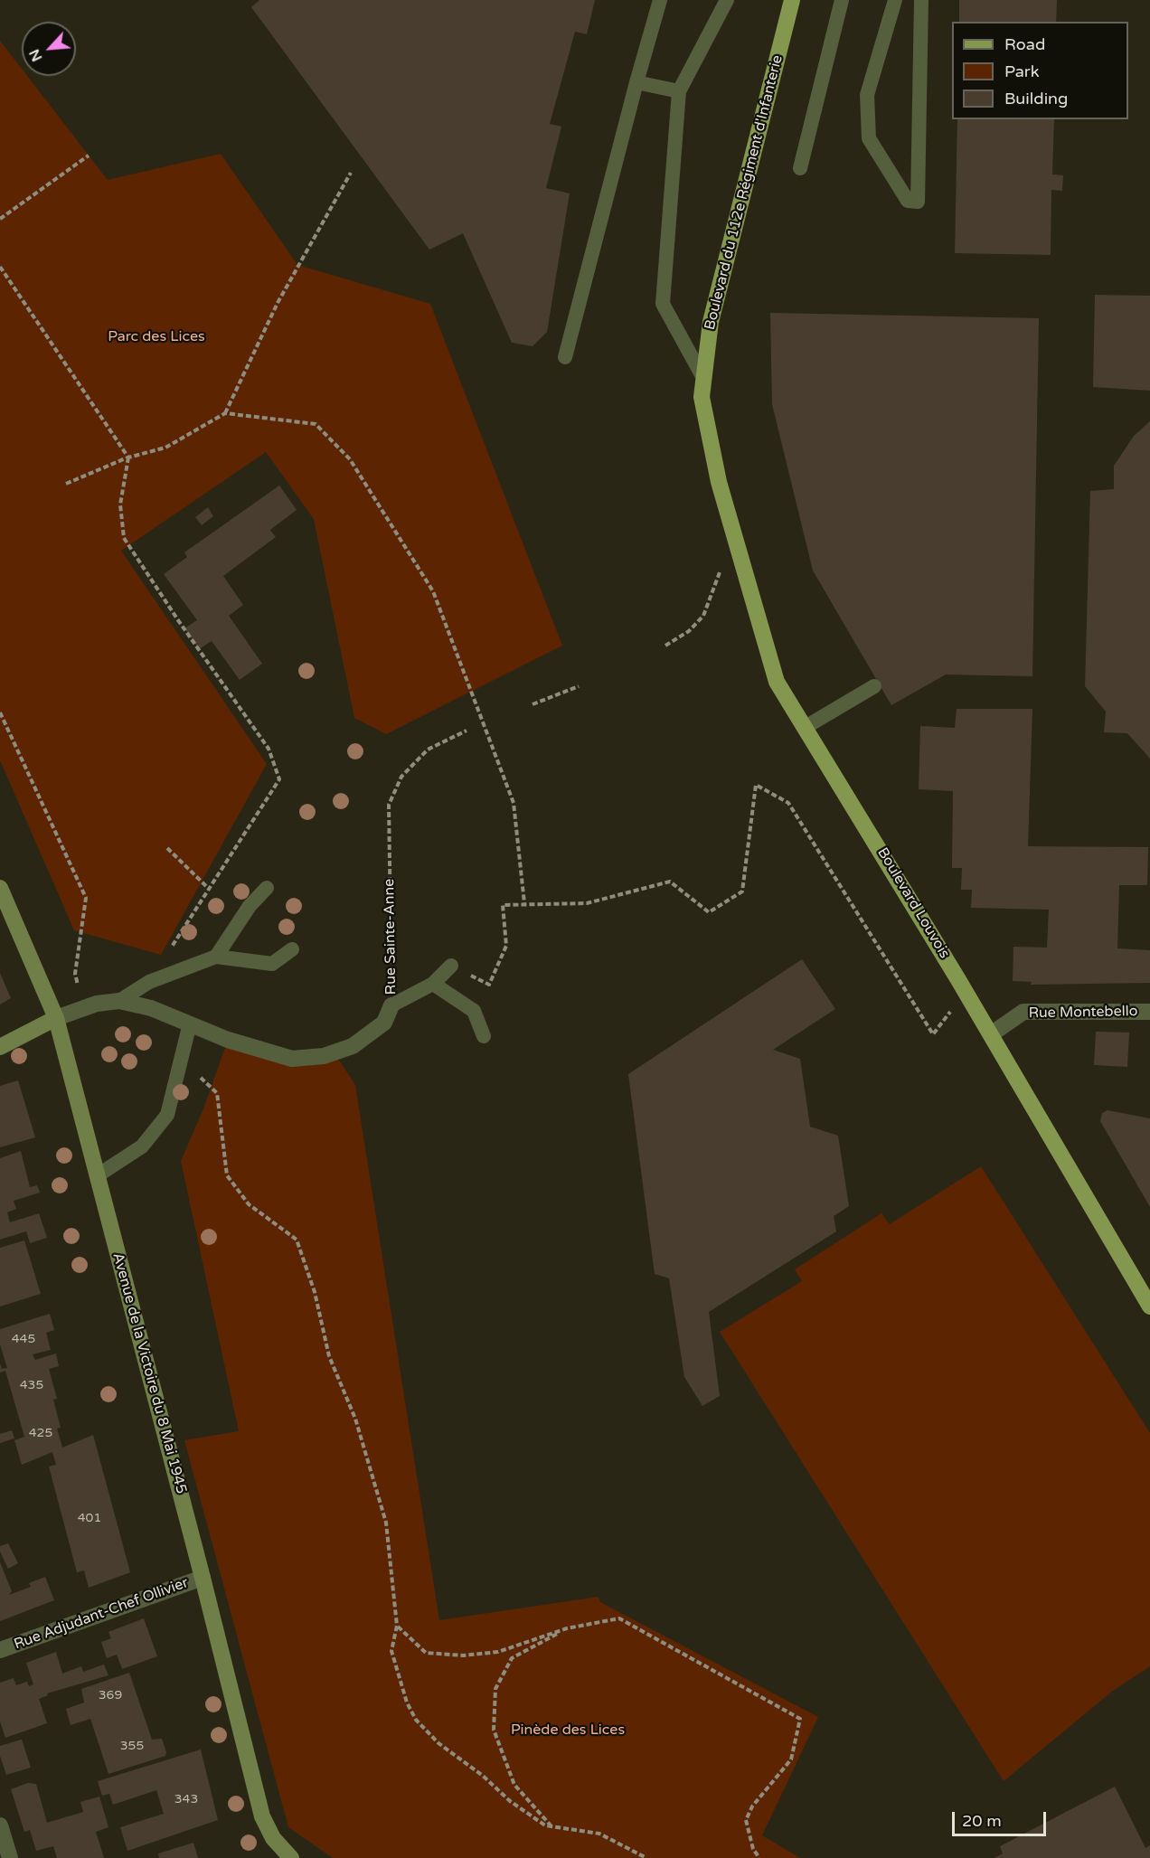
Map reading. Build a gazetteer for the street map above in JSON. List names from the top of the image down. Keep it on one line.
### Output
{"streets":{"main road":["Boulevard du 112e Régiment d'Infanterie","Boulevard Louvois"],"street":["Rue Sainte-Anne","Rue Montebello","Avenue de la Victoire du 8 Mai 1945","Rue Adjudant-Chef Ollivier"]},"crossings":[["Boulevard du 112e Régiment d'Infanterie","Boulevard Louvois"],["Boulevard Louvois","Rue Montebello"],["Rue Sainte-Anne","Avenue de la Victoire du 8 Mai 1945"],["Avenue de la Victoire du 8 Mai 1945","Rue Adjudant-Chef Ollivier"]],"parks":["Parc des Lices","Pinède des Lices"],"house_numbers":["445","435","425","401","369","355","343"],"legend":["Road","Park","Building"],"scale_bar":"20 m","north":"bottom left"}
